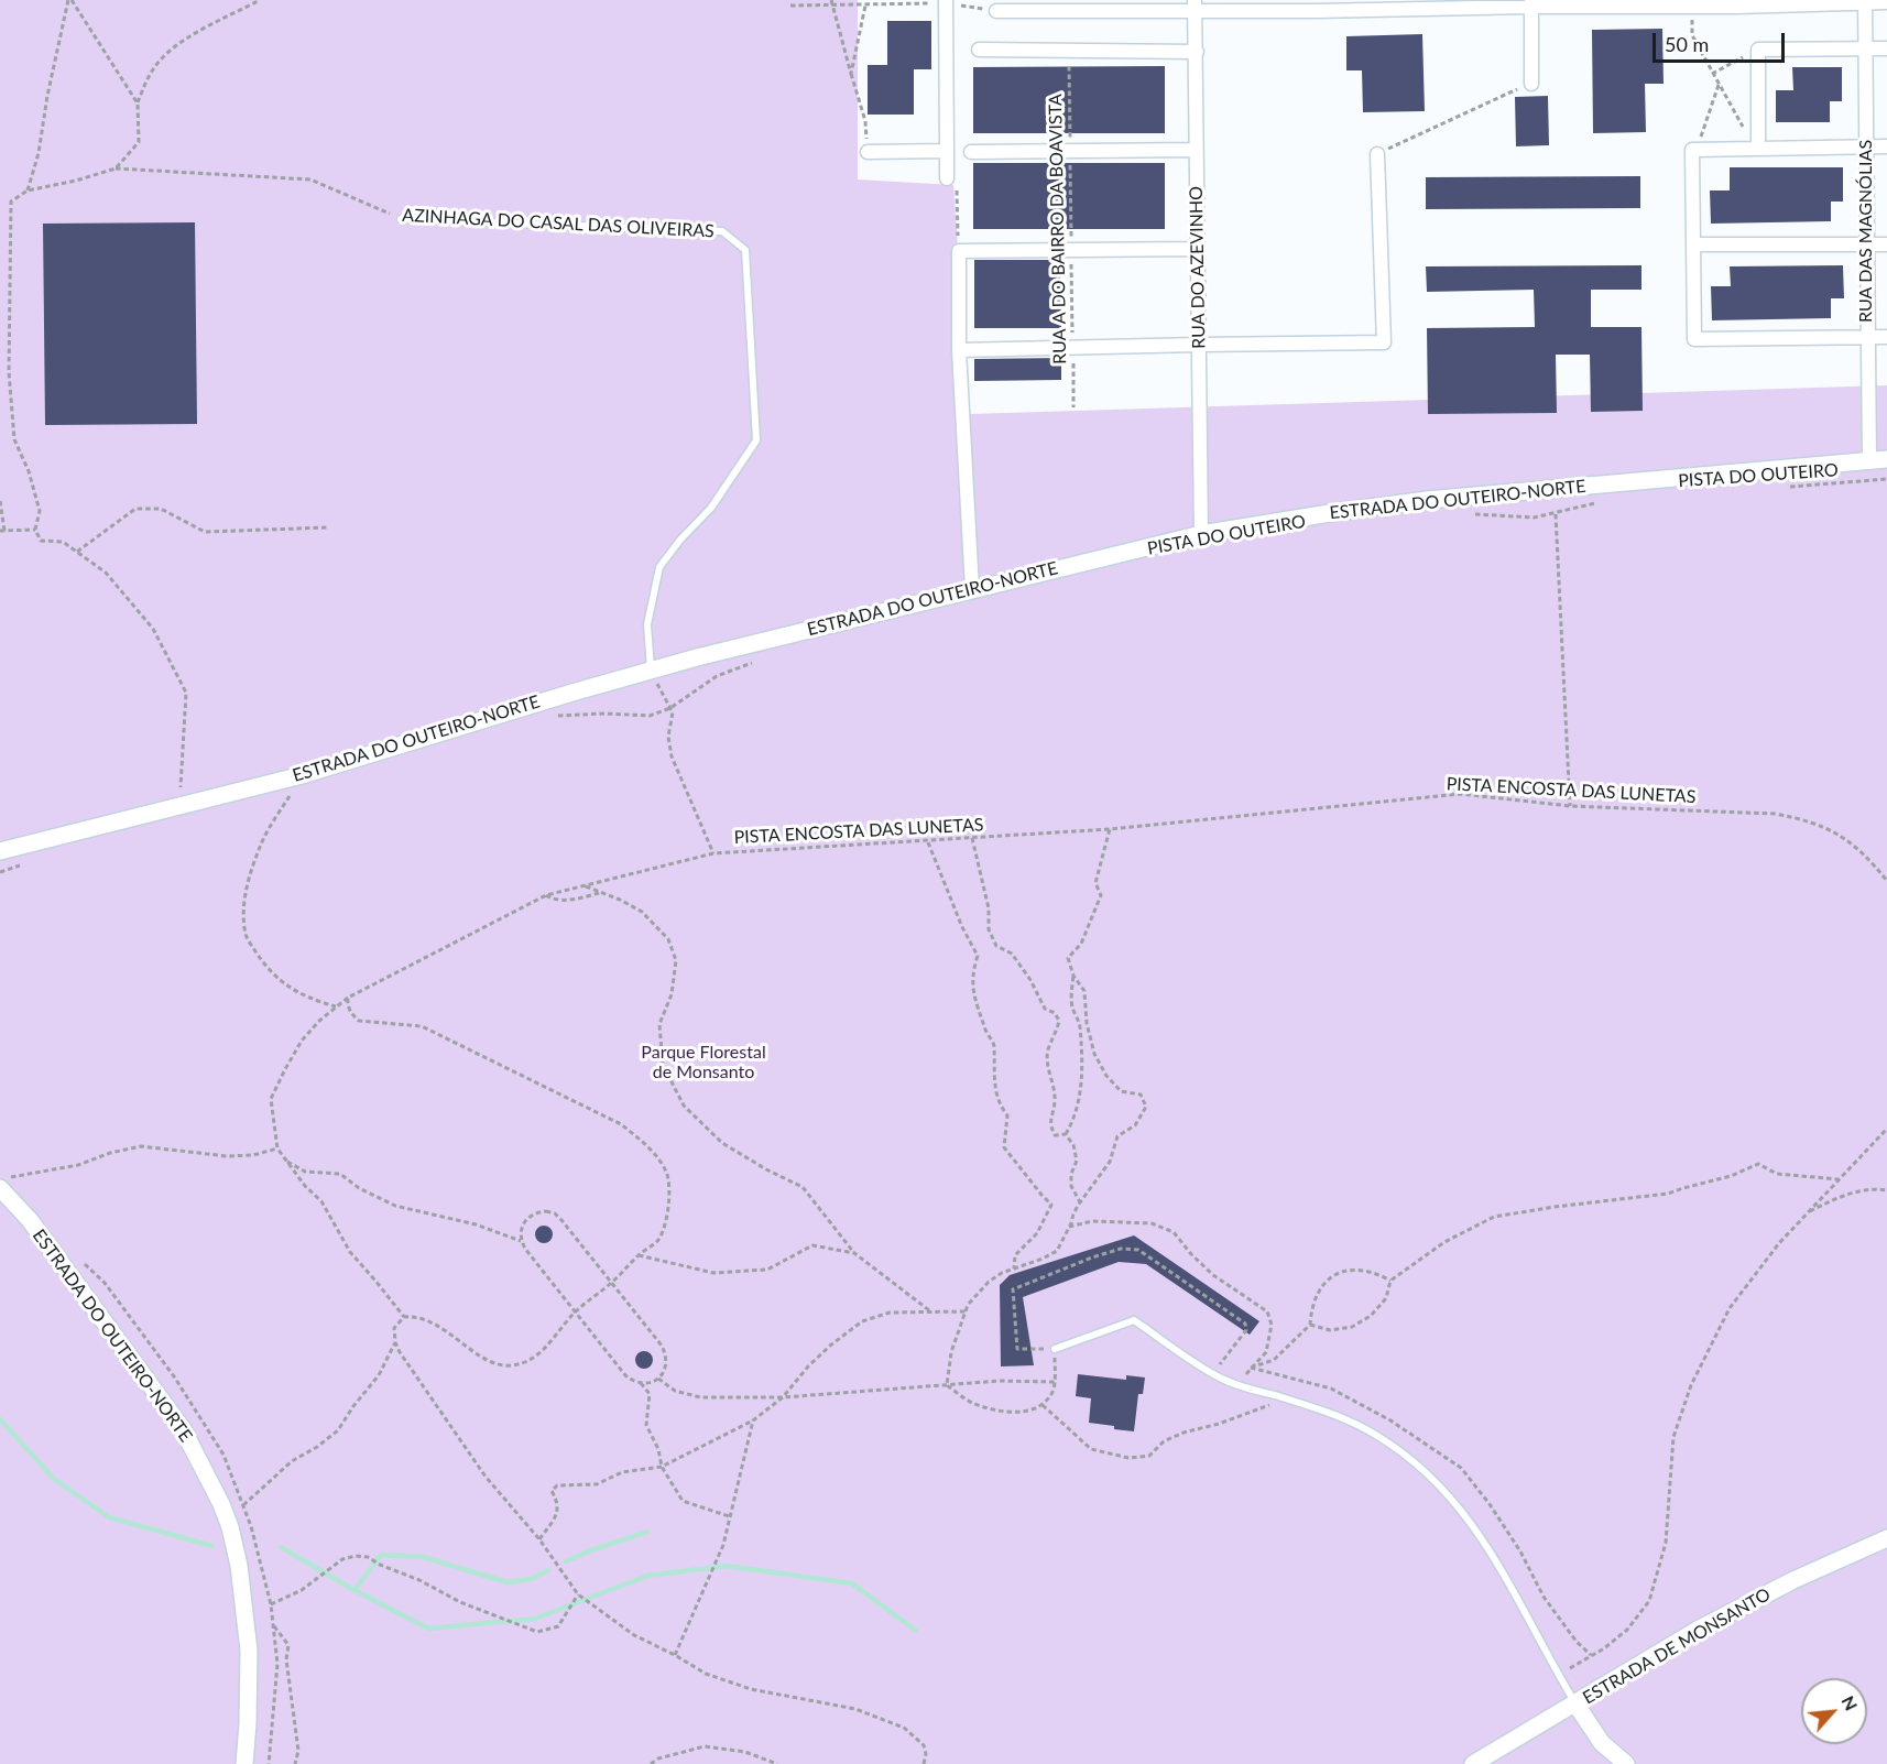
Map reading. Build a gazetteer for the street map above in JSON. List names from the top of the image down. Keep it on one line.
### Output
{"streets":{"street":["RUA DAS MAGNÓLIAS","RUA DO AZEVINHO","ESTRADA DO OUTEIRO-NORTE","ESTRADA DE MONSANTO"],"lane":["AZINHAGA DO CASAL DAS OLIVEIRAS"],"path":["RUA A DO BAIRRO DA BOAVISTA","PISTA DO OUTEIRO","PISTA ENCOSTA DAS LUNETAS"]},"crossings":[["AZINHAGA DO CASAL DAS OLIVEIRAS","ESTRADA DO OUTEIRO-NORTE"],["RUA DAS MAGNÓLIAS","ESTRADA DO OUTEIRO-NORTE"],["RUA DO AZEVINHO","ESTRADA DO OUTEIRO-NORTE"]],"parks":["Parque Florestal de Monsanto"],"scale_bar":"50 m","north":"top right"}
